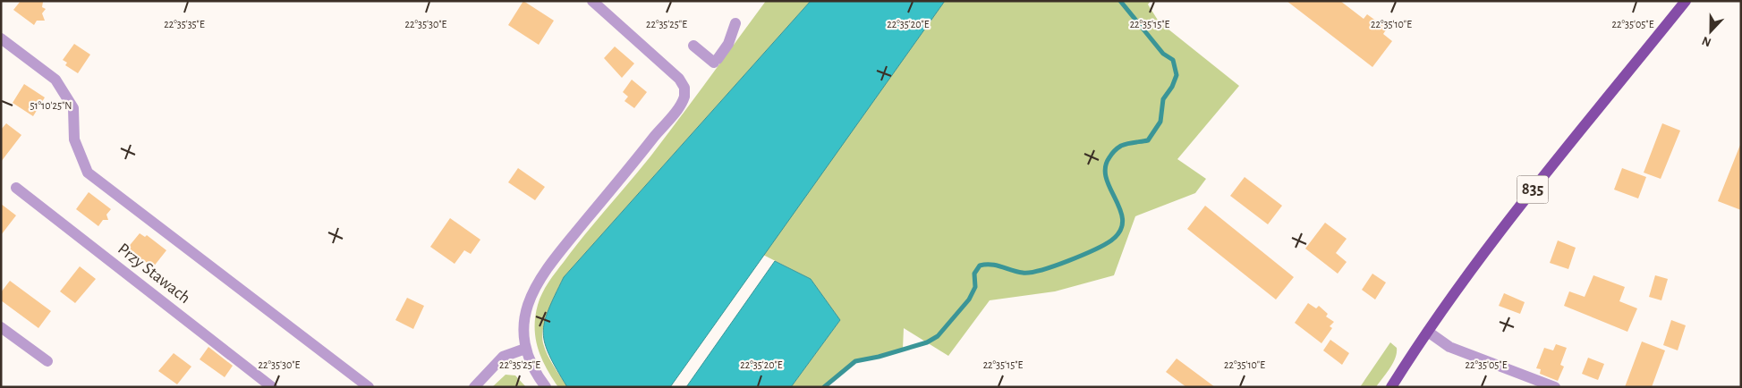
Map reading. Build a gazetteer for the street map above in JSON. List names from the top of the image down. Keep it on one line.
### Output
{"streets":{"main road":["835"],"street":["Przy Stawach"]},"north":"bottom","coordinates":["22°35'35\"E","22°35'30\"E","22°35'25\"E","22°35'20\"E","22°35'15\"E","22°35'10\"E","22°35'05\"E","51°10'25\"N"]}
